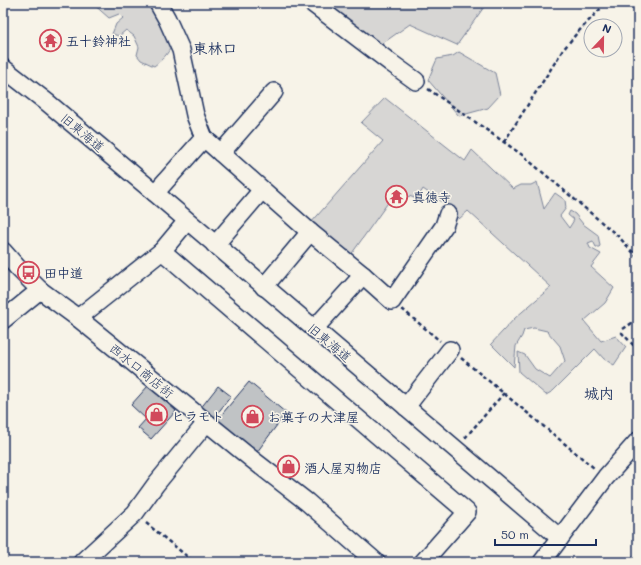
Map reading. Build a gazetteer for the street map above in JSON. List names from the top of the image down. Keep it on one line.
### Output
{"streets":{"street":["旧東海道","西水口商店街"]},"districts":["東林口","城内"],"places":{"temple":["五十鈴神社","真徳寺"],"bus stop":["田中道"],"shop":["ヒラモト","お菓子の大津屋","酒人屋刃物店"]},"scale_bar":"50 m","north":"top"}
